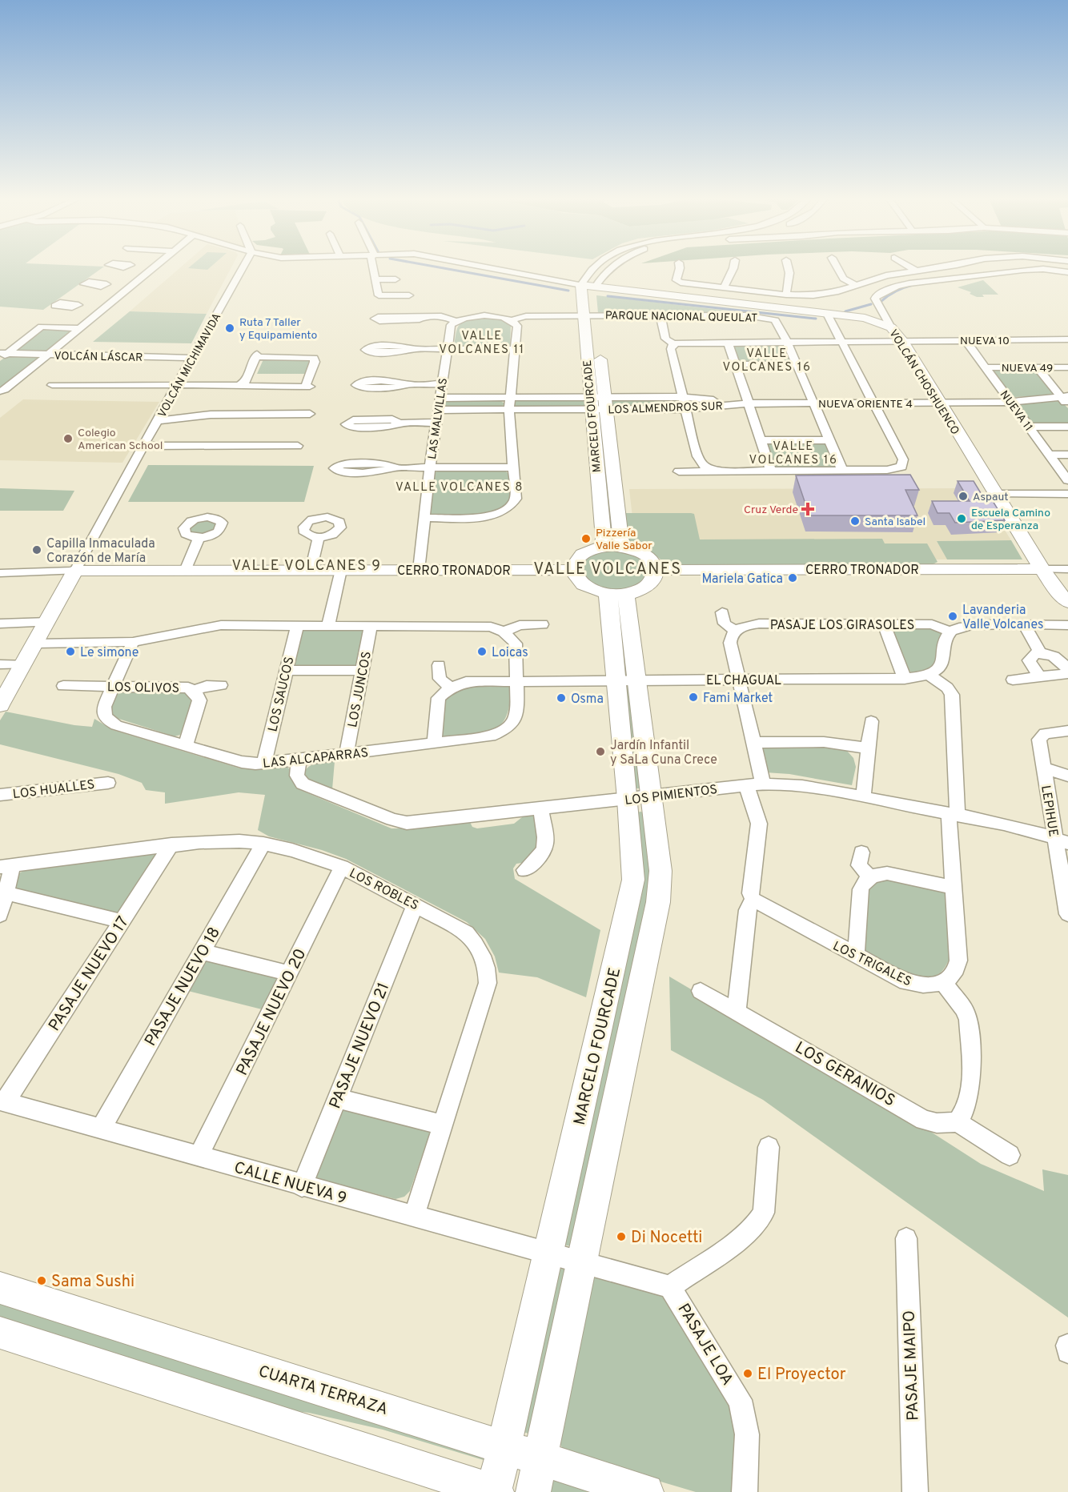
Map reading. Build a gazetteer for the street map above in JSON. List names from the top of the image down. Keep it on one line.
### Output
{"streets":{"street":["PARQUE NACIONAL QUEULAT","NUEVA 10","VOLCÁN LÁSCAR","VOLCÁN MICHIMAVIDA","NUEVA 49","VOLCÁN CHOSHUENCO","NUEVA ORIENTE 4","LOS ALMENDROS SUR","NUEVA 11","MARCELO FOURCADE","LAS MALVILLAS","CERRO TRONADOR","PASAJE LOS GIRASOLES","EL CHAGUAL","LOS OLIVOS","LOS JUNCOS","LOS SAUCOS","LAS ALCAPARRAS","LOS HUALLES","LOS PIMIENTOS","LEPIHUE","LOS ROBLES","LOS TRIGALES","PASAJE NUEVO 17","PASAJE NUEVO 18","PASAJE NUEVO 20","PASAJE NUEVO 21","LOS GERANIOS","CALLE NUEVA 9","PASAJE LOA","PASAJE MAIPO","CUARTA TERRAZA"]},"crossings":[["PARQUE NACIONAL QUEULAT","NUEVA 10"],["PARQUE NACIONAL QUEULAT","NUEVA ORIENTE 4"],["PARQUE NACIONAL QUEULAT","MARCELO FOURCADE"],["NUEVA 10","VOLCÁN CHOSHUENCO"],["NUEVA 10","NUEVA 11"],["VOLCÁN LÁSCAR","VOLCÁN MICHIMAVIDA"],["VOLCÁN MICHIMAVIDA","CERRO TRONADOR"],["NUEVA 49","NUEVA 11"],["VOLCÁN CHOSHUENCO","NUEVA ORIENTE 4"],["VOLCÁN CHOSHUENCO","MARCELO FOURCADE"],["VOLCÁN CHOSHUENCO","CERRO TRONADOR"],["NUEVA ORIENTE 4","LOS ALMENDROS SUR"],["NUEVA ORIENTE 4","NUEVA 11"],["LOS ALMENDROS SUR","MARCELO FOURCADE"],["LOS ALMENDROS SUR","LAS MALVILLAS"],["MARCELO FOURCADE","CERRO TRONADOR"],["MARCELO FOURCADE","EL CHAGUAL"],["MARCELO FOURCADE","LOS PIMIENTOS"],["MARCELO FOURCADE","CALLE NUEVA 9"],["MARCELO FOURCADE","CUARTA TERRAZA"],["LAS MALVILLAS","CERRO TRONADOR"],["EL CHAGUAL","LAS ALCAPARRAS"],["LOS OLIVOS","LAS ALCAPARRAS"],["LOS JUNCOS","LAS ALCAPARRAS"],["LOS SAUCOS","LAS ALCAPARRAS"],["LAS ALCAPARRAS","LOS PIMIENTOS"],["LOS PIMIENTOS","LEPIHUE"],["LOS ROBLES","PASAJE NUEVO 17"],["LOS ROBLES","PASAJE NUEVO 18"],["LOS ROBLES","PASAJE NUEVO 20"],["LOS ROBLES","PASAJE NUEVO 21"],["LOS ROBLES","CALLE NUEVA 9"],["PASAJE NUEVO 17","CALLE NUEVA 9"],["PASAJE NUEVO 18","CALLE NUEVA 9"],["PASAJE NUEVO 20","CALLE NUEVA 9"],["PASAJE NUEVO 21","CALLE NUEVA 9"]],"districts":["VALLE VOLCANES 11","VALLE VOLCANES 16","VALLE VOLCANES 16","VALLE VOLCANES 8","VALLE VOLCANES 9","VALLE VOLCANES"],"places":{"other":["Ruta 7 Taller y Equipamiento","Colegio American School","Aspaut","Escuela Camino de Esperanza","Santa Isabel","Pizzería Valle Sabor","Capilla Inmaculada Corazón de María","Mariela Gatica","Lavanderia Valle Volcanes","Le simone","Loicas","Fami Market","Osma","Jardín Infantil y SaLa Cuna Crece","Di Nocetti","Sama Sushi","El Proyector"],"health":["Cruz Verde"]}}
